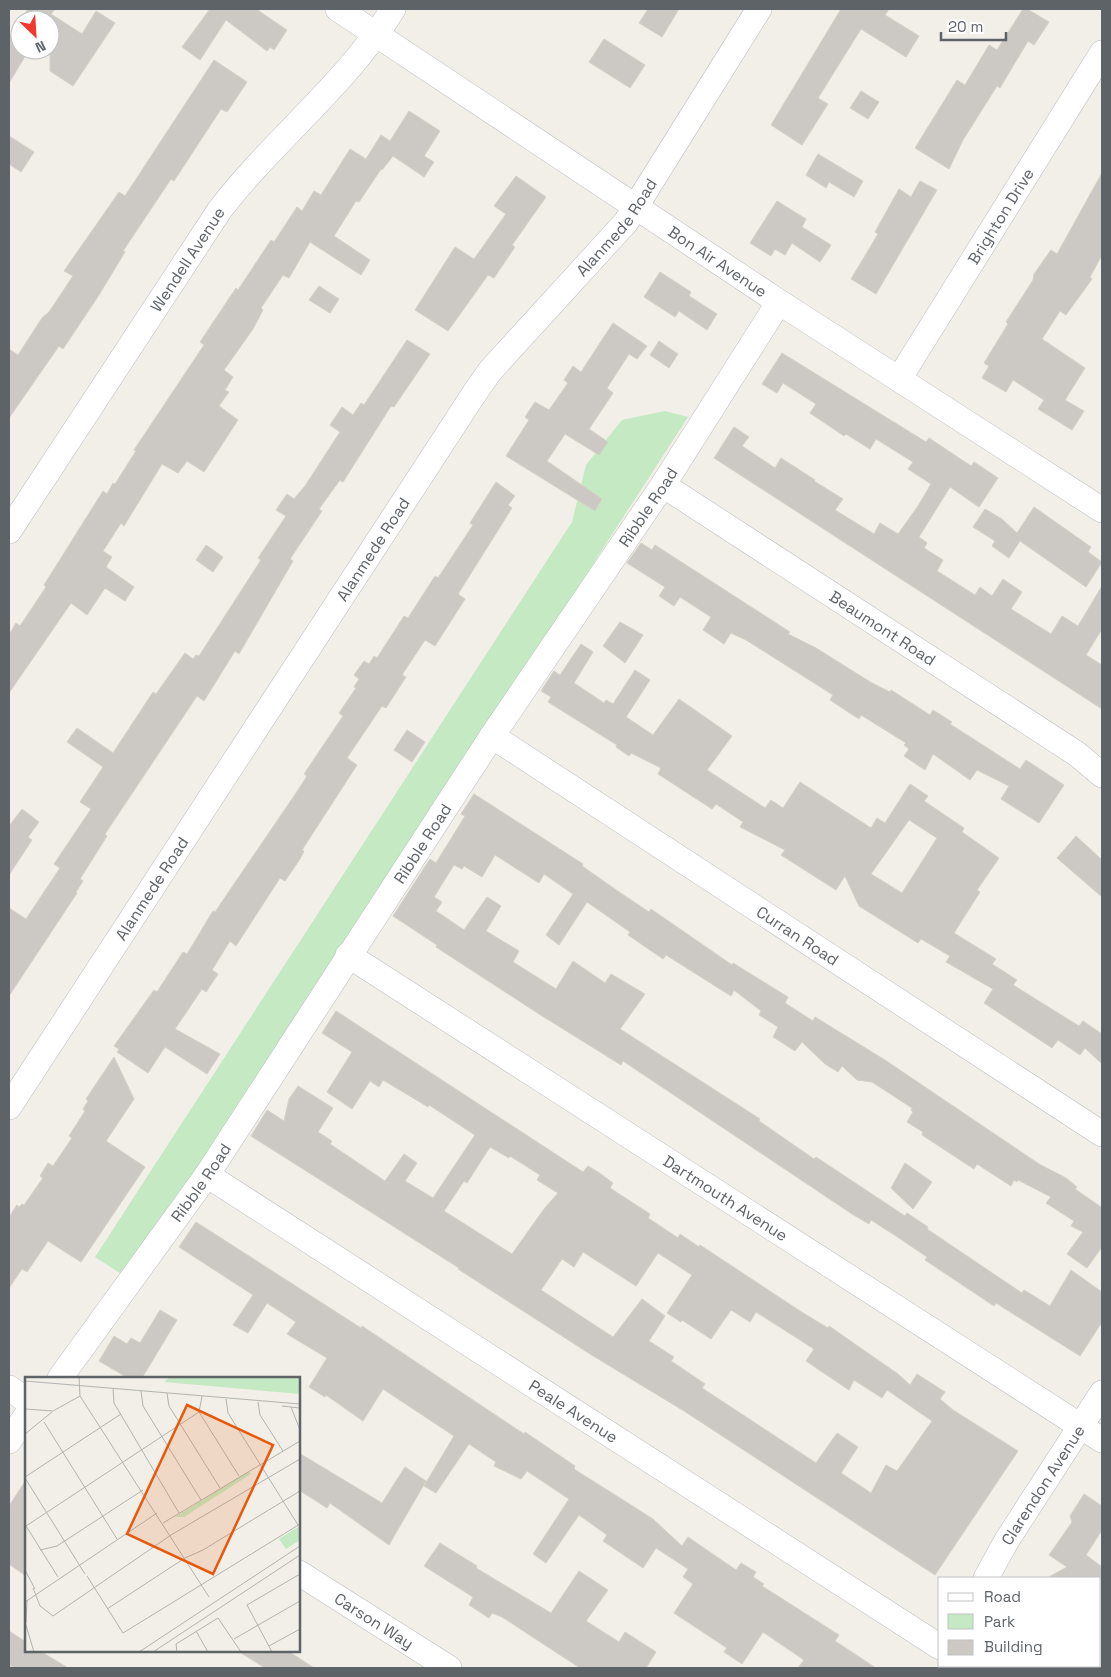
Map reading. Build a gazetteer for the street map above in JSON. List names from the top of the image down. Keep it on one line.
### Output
{"streets":{"street":["Brighton Drive","Alanmede Road","Wendell Avenue","Bon Air Avenue","Ribble Road","Beaumont Road","Curran Road","Dartmouth Avenue","Peale Avenue","Clarendon Avenue","Carson Way"]},"crossings":[["Brighton Drive","Bon Air Avenue"],["Alanmede Road","Bon Air Avenue"],["Wendell Avenue","Bon Air Avenue"],["Bon Air Avenue","Ribble Road"],["Ribble Road","Beaumont Road"],["Ribble Road","Curran Road"],["Ribble Road","Dartmouth Avenue"],["Ribble Road","Peale Avenue"],["Dartmouth Avenue","Clarendon Avenue"]],"legend":["Road","Park","Building"],"scale_bar":"20 m","north":"bottom right"}
